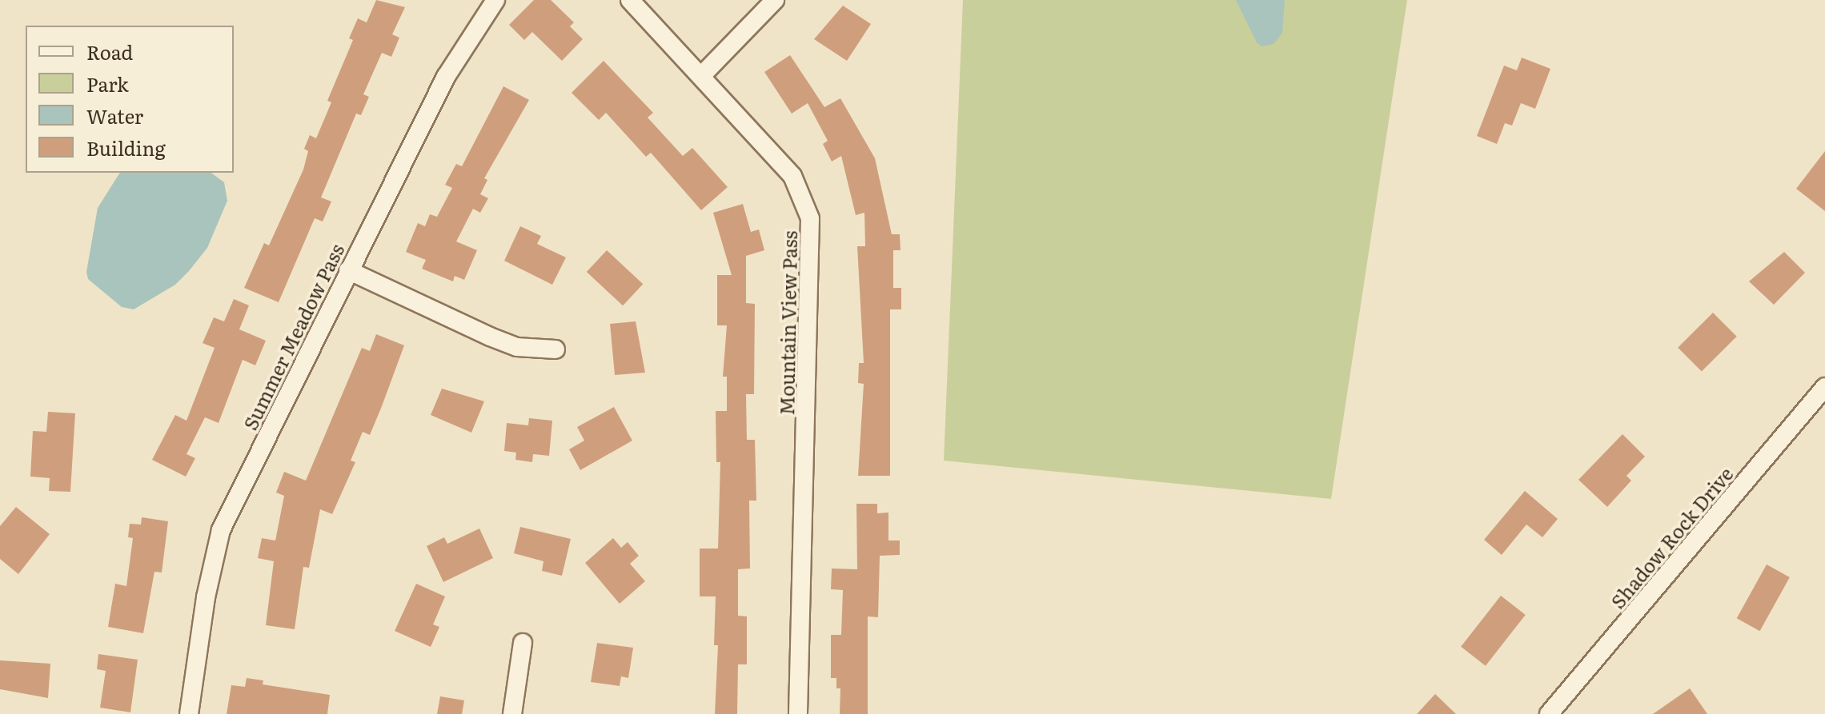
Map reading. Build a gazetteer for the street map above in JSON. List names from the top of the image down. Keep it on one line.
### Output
{"streets":{"street":["Mountain View Pass","Summer Meadow Pass","Shadow Rock Drive"]},"legend":["Road","Park","Water","Building"]}
